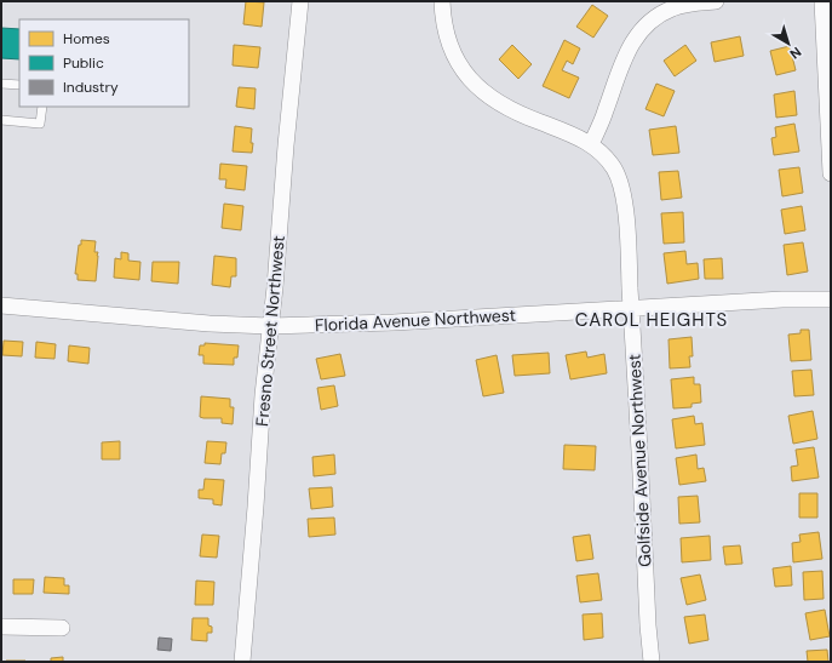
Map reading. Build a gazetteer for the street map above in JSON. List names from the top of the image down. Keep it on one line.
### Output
{"streets":{"street":["Florida Avenue Northwest","Fresno Street Northwest","Golfside Avenue Northwest"]},"crossings":[["Florida Avenue Northwest","Fresno Street Northwest"],["Florida Avenue Northwest","Golfside Avenue Northwest"]],"districts":["CAROL HEIGHTS"],"legend":["Homes","Public","Industry"],"north":"bottom right"}
